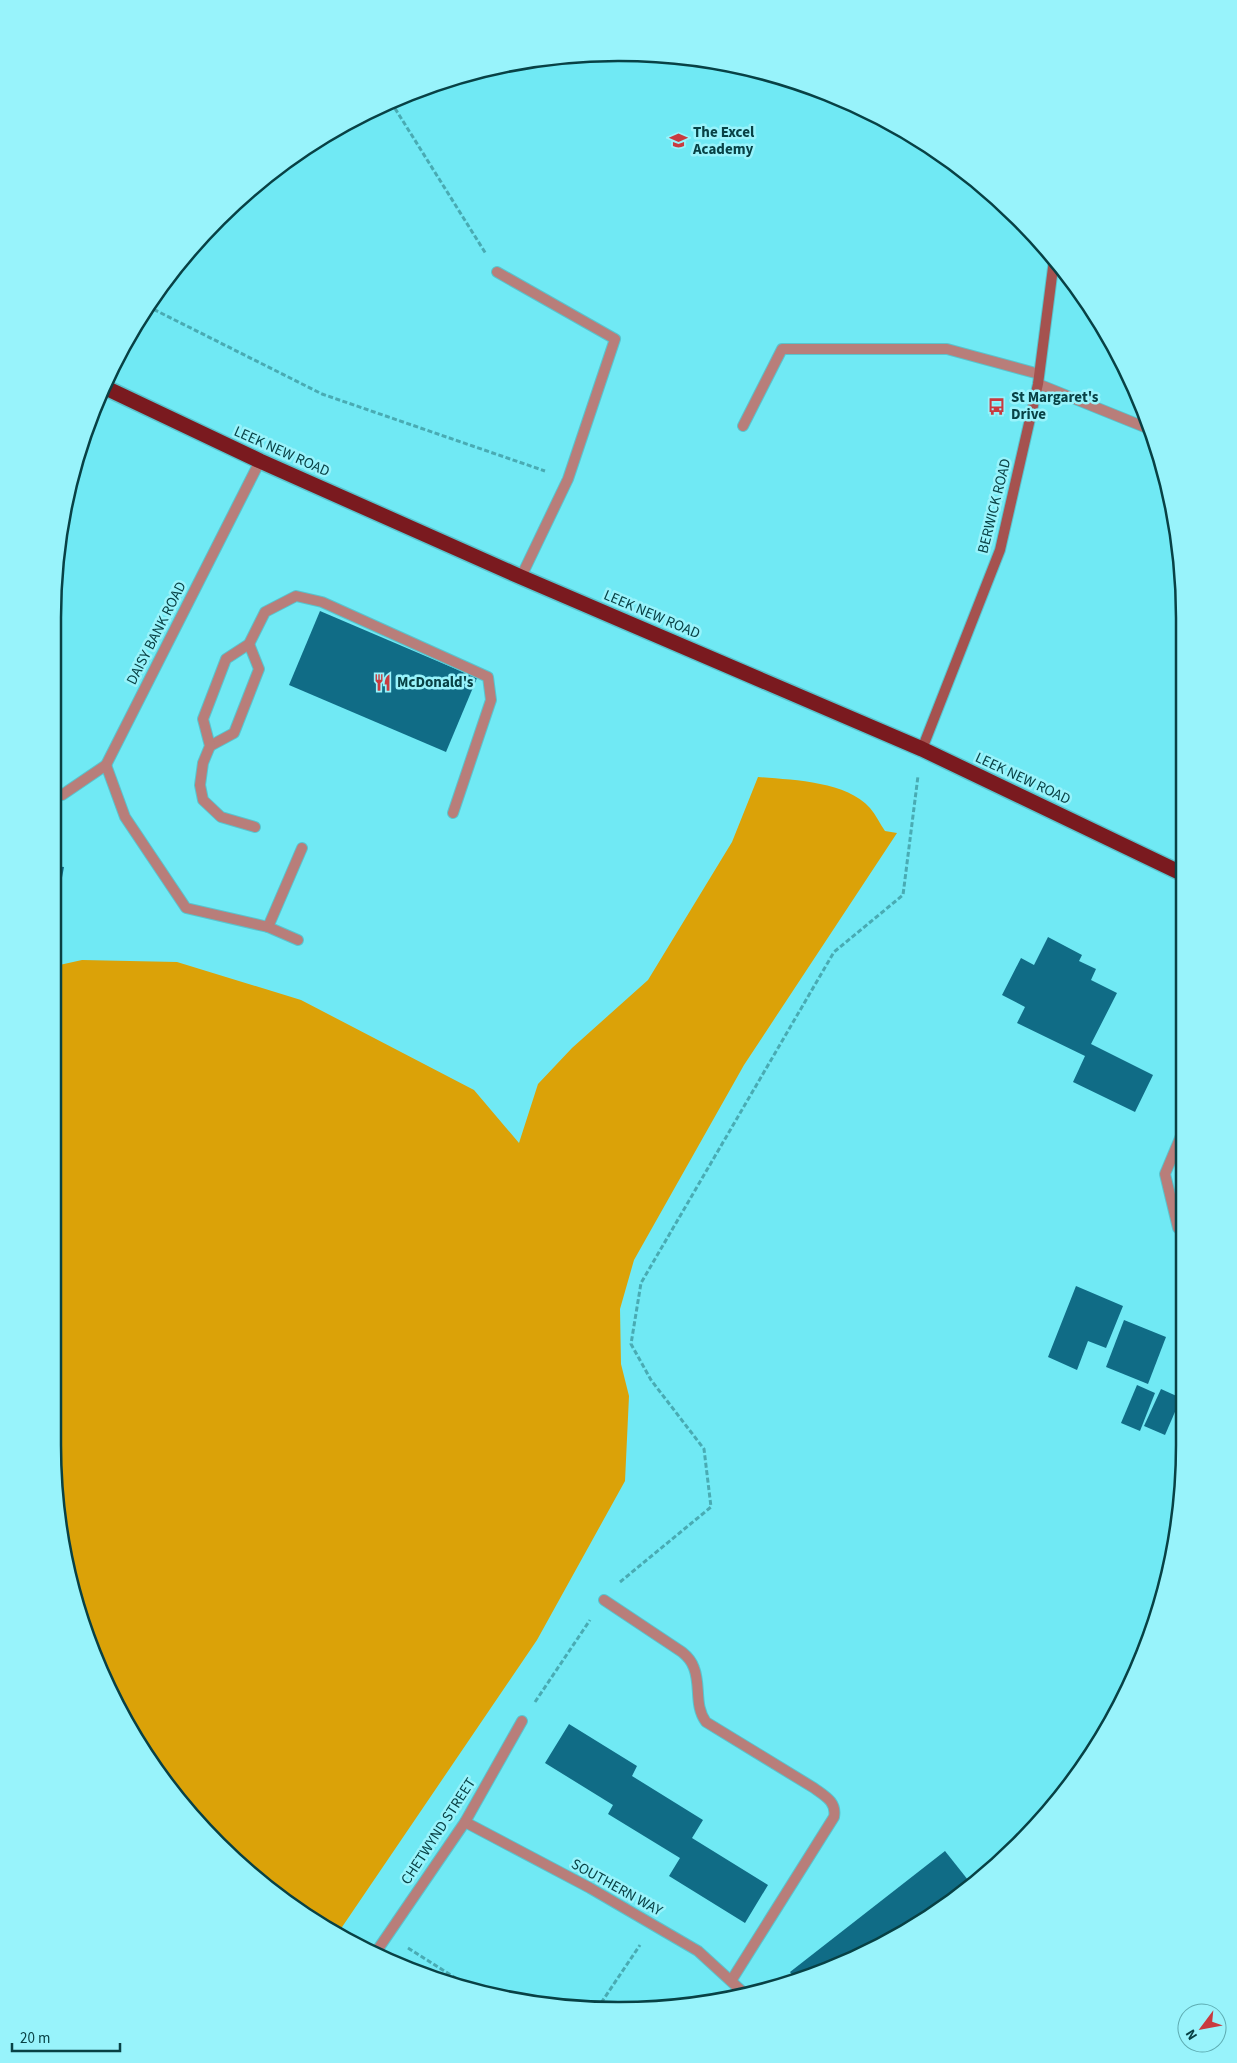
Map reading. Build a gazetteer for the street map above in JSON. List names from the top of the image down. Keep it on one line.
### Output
{"streets":{"highway":["LEEK NEW ROAD"],"street":["BERWICK ROAD","DAISY BANK ROAD","CHETWYND STREET","SOUTHERN WAY"]},"crossings":[["LEEK NEW ROAD","BERWICK ROAD"],["LEEK NEW ROAD","DAISY BANK ROAD"],["CHETWYND STREET","SOUTHERN WAY"]],"places":{"school or university":["The Excel Academy"],"bus stop":["St Margaret's Drive"],"restaurant":["McDonald's"]},"scale_bar":"20 m","north":"bottom left"}
